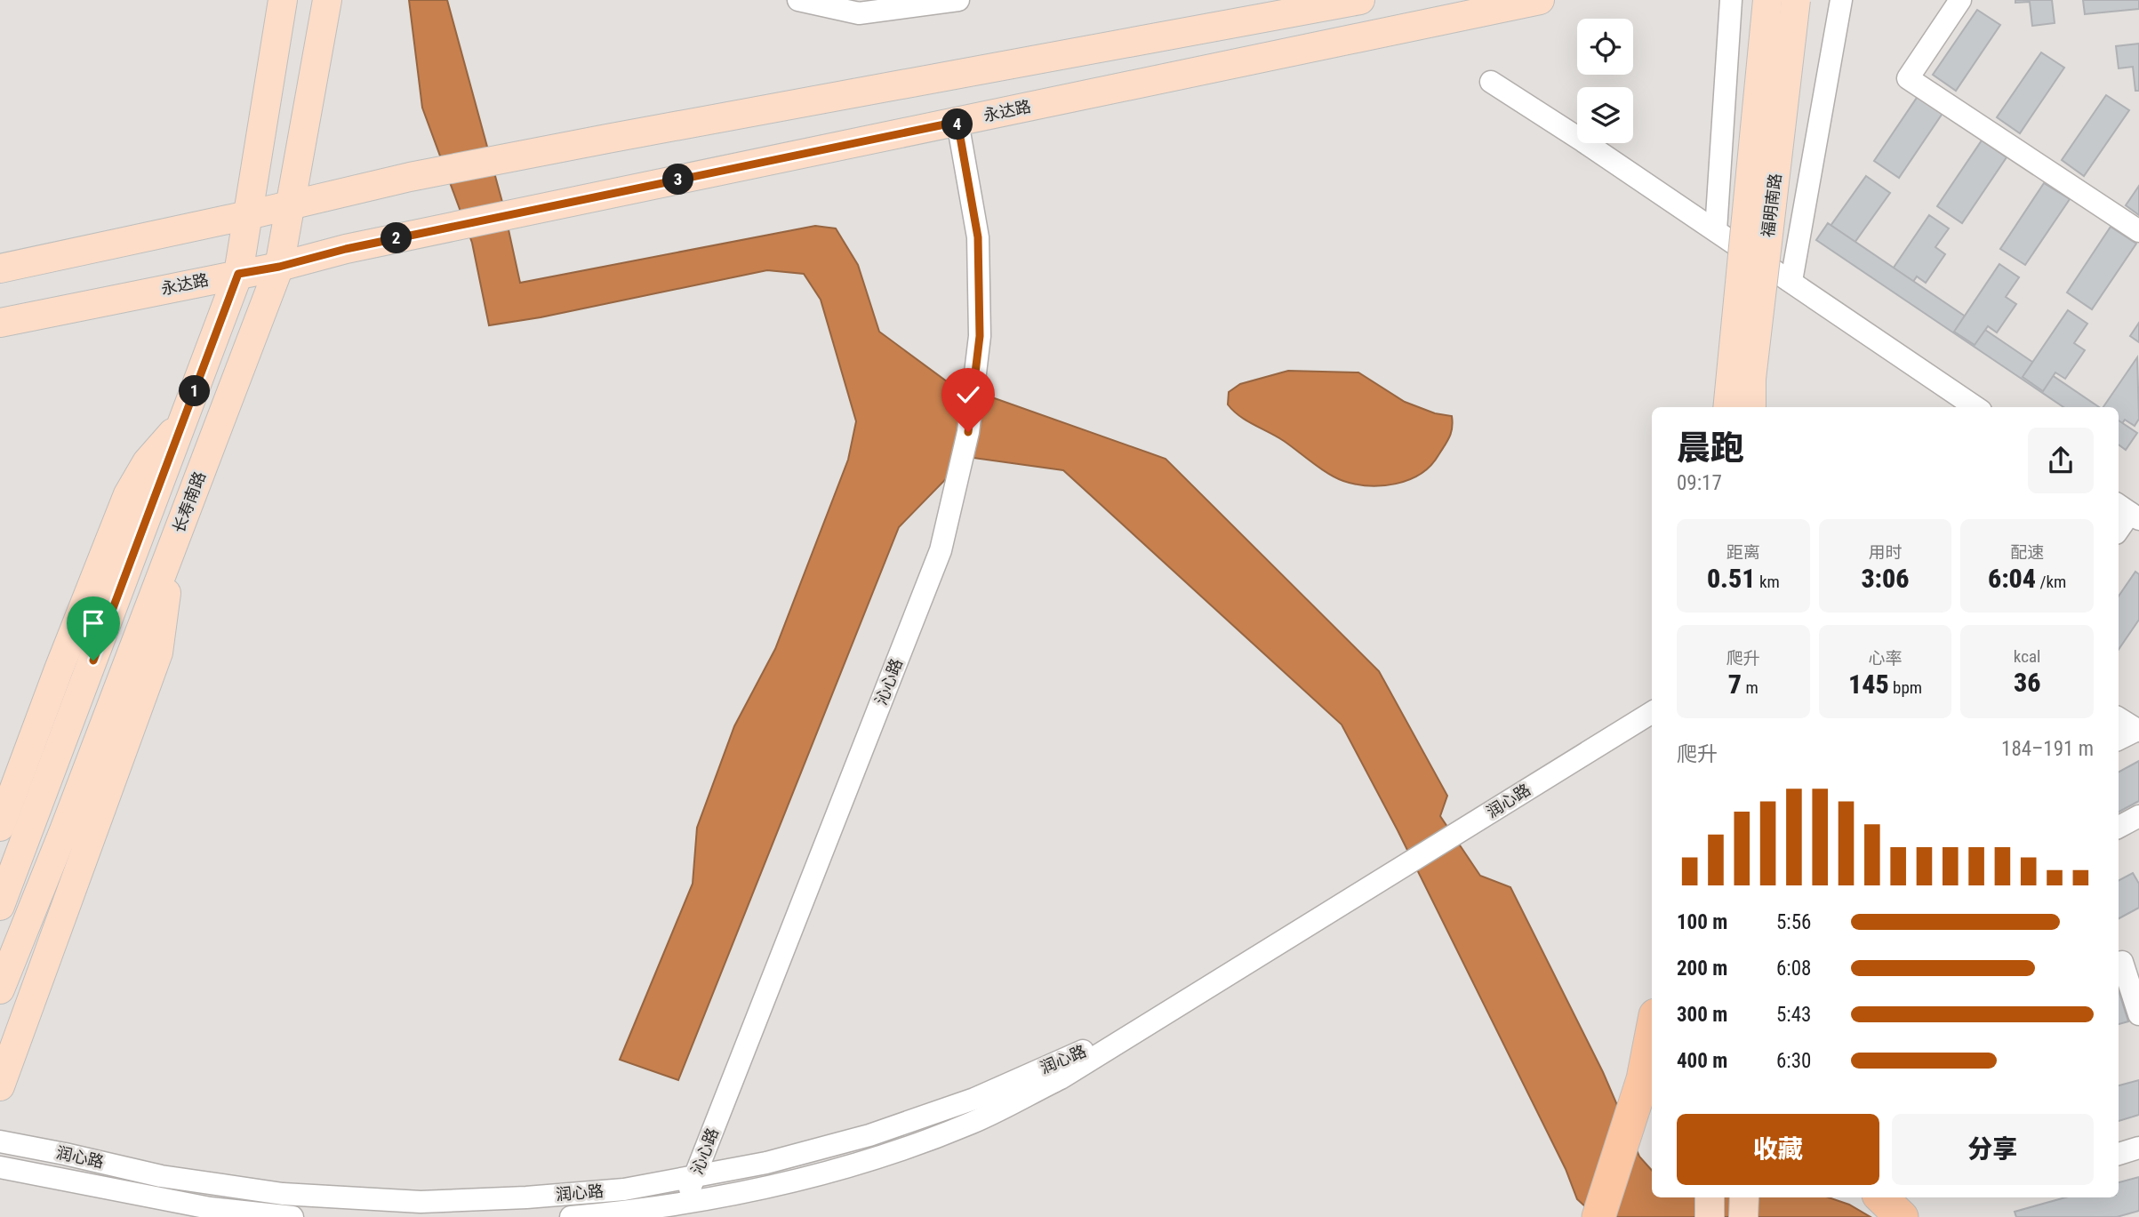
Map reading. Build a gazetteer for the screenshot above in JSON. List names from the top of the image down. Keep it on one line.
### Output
{"streets":{"main road":["永达路","福明南路","长寿南路"],"street":["沁心路","润心路"]},"crossings":[["永达路","长寿南路"],["永达路","沁心路"],["沁心路","润心路"]],"page":{"pins":["4","3","2","1"],"heading":["晨跑","09:17"],"stats":[["距离","0.51 km"],["用时","3:06"],["配速","6:04 /km"],["爬升","7 m"],["心率","145 bpm"],["kcal","36"]],"chart":["爬升","184–191 m"],"list":[{"name":"100 m","note":"5:56"},{"name":"200 m","note":"6:08"},{"name":"300 m","note":"5:43"},{"name":"400 m","note":"6:30"}],"buttons":["收藏","分享"]}}
